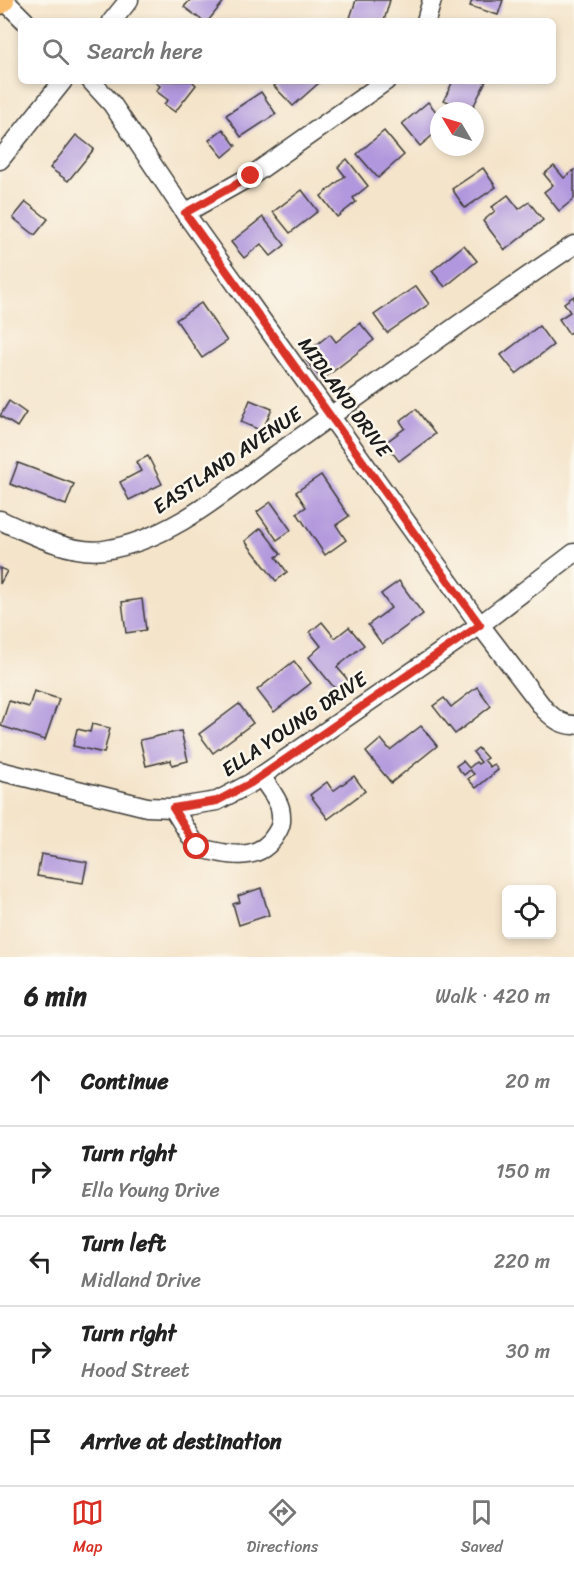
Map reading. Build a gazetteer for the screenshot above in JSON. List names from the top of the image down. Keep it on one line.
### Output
{"streets":{"street":["MIDLAND DRIVE","EASTLAND AVENUE","ELLA YOUNG DRIVE"]},"crossings":[["MIDLAND DRIVE","EASTLAND AVENUE"],["MIDLAND DRIVE","ELLA YOUNG DRIVE"]],"north":"top left","page":{"search":"Search here","heading":["6 min","Walk · 420 m"],"list":[["Continue","20 m"],["Turn right","Ella Young Drive","150 m"],["Turn left","Midland Drive","220 m"],["Turn right","Hood Street","30 m"],"Arrive at destination"],"nav":["Map","Directions","Saved"]}}
